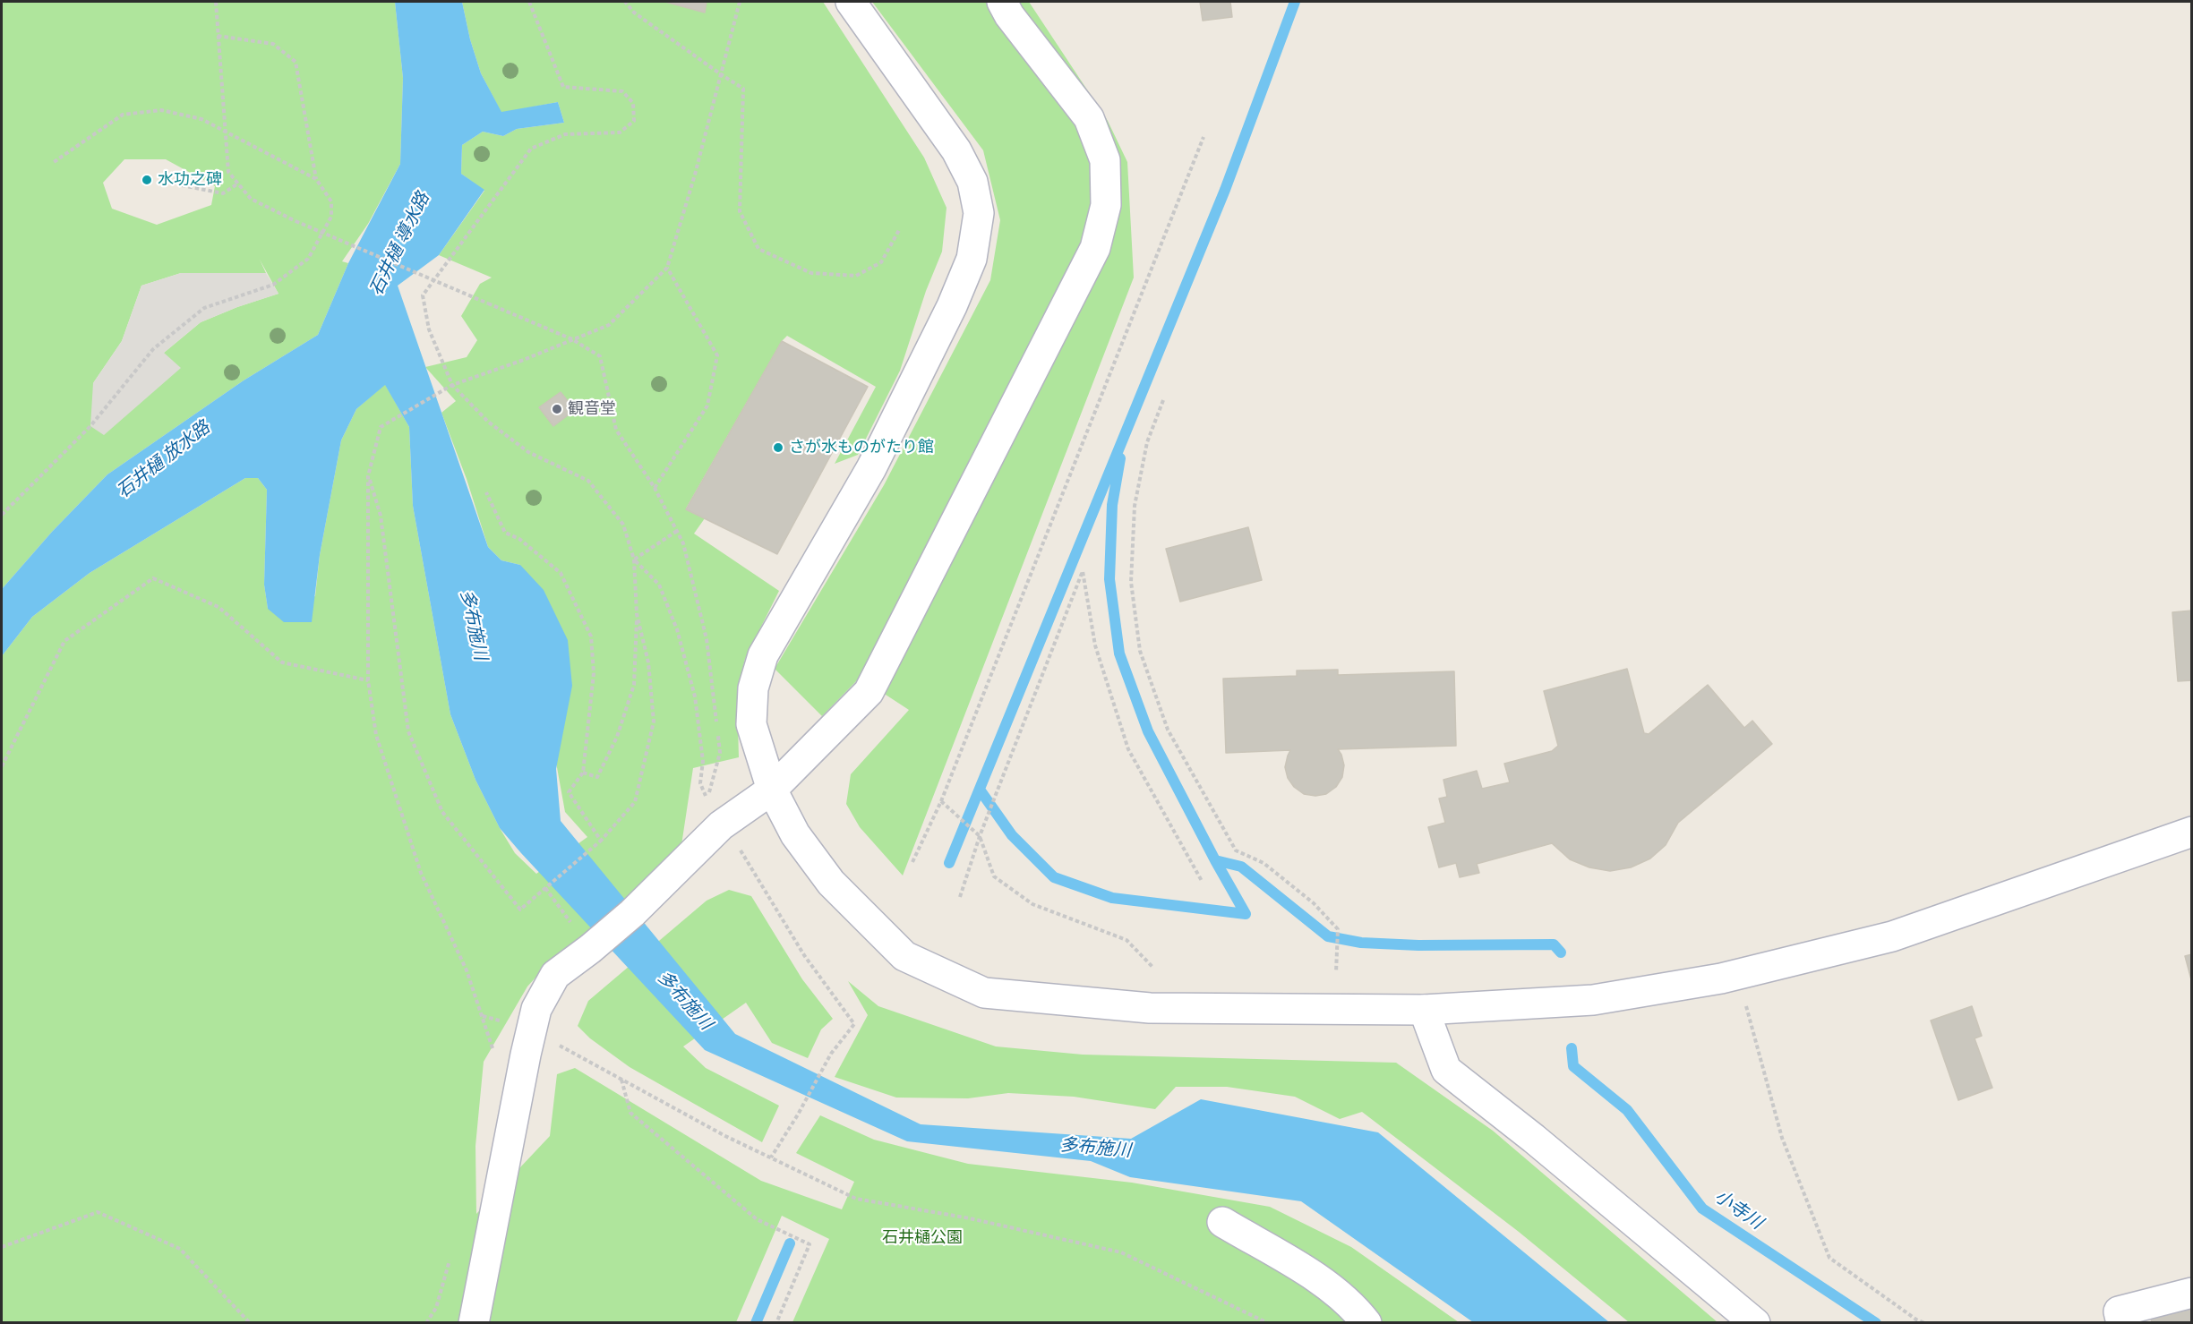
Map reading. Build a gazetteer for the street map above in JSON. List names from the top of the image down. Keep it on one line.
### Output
{"water":["石井樋 導水路","石井樋 放水路","多布施川","小寺川"],"parks":["石井樋公園"],"places":["水功之碑","観音堂","さが水ものがたり館"]}
